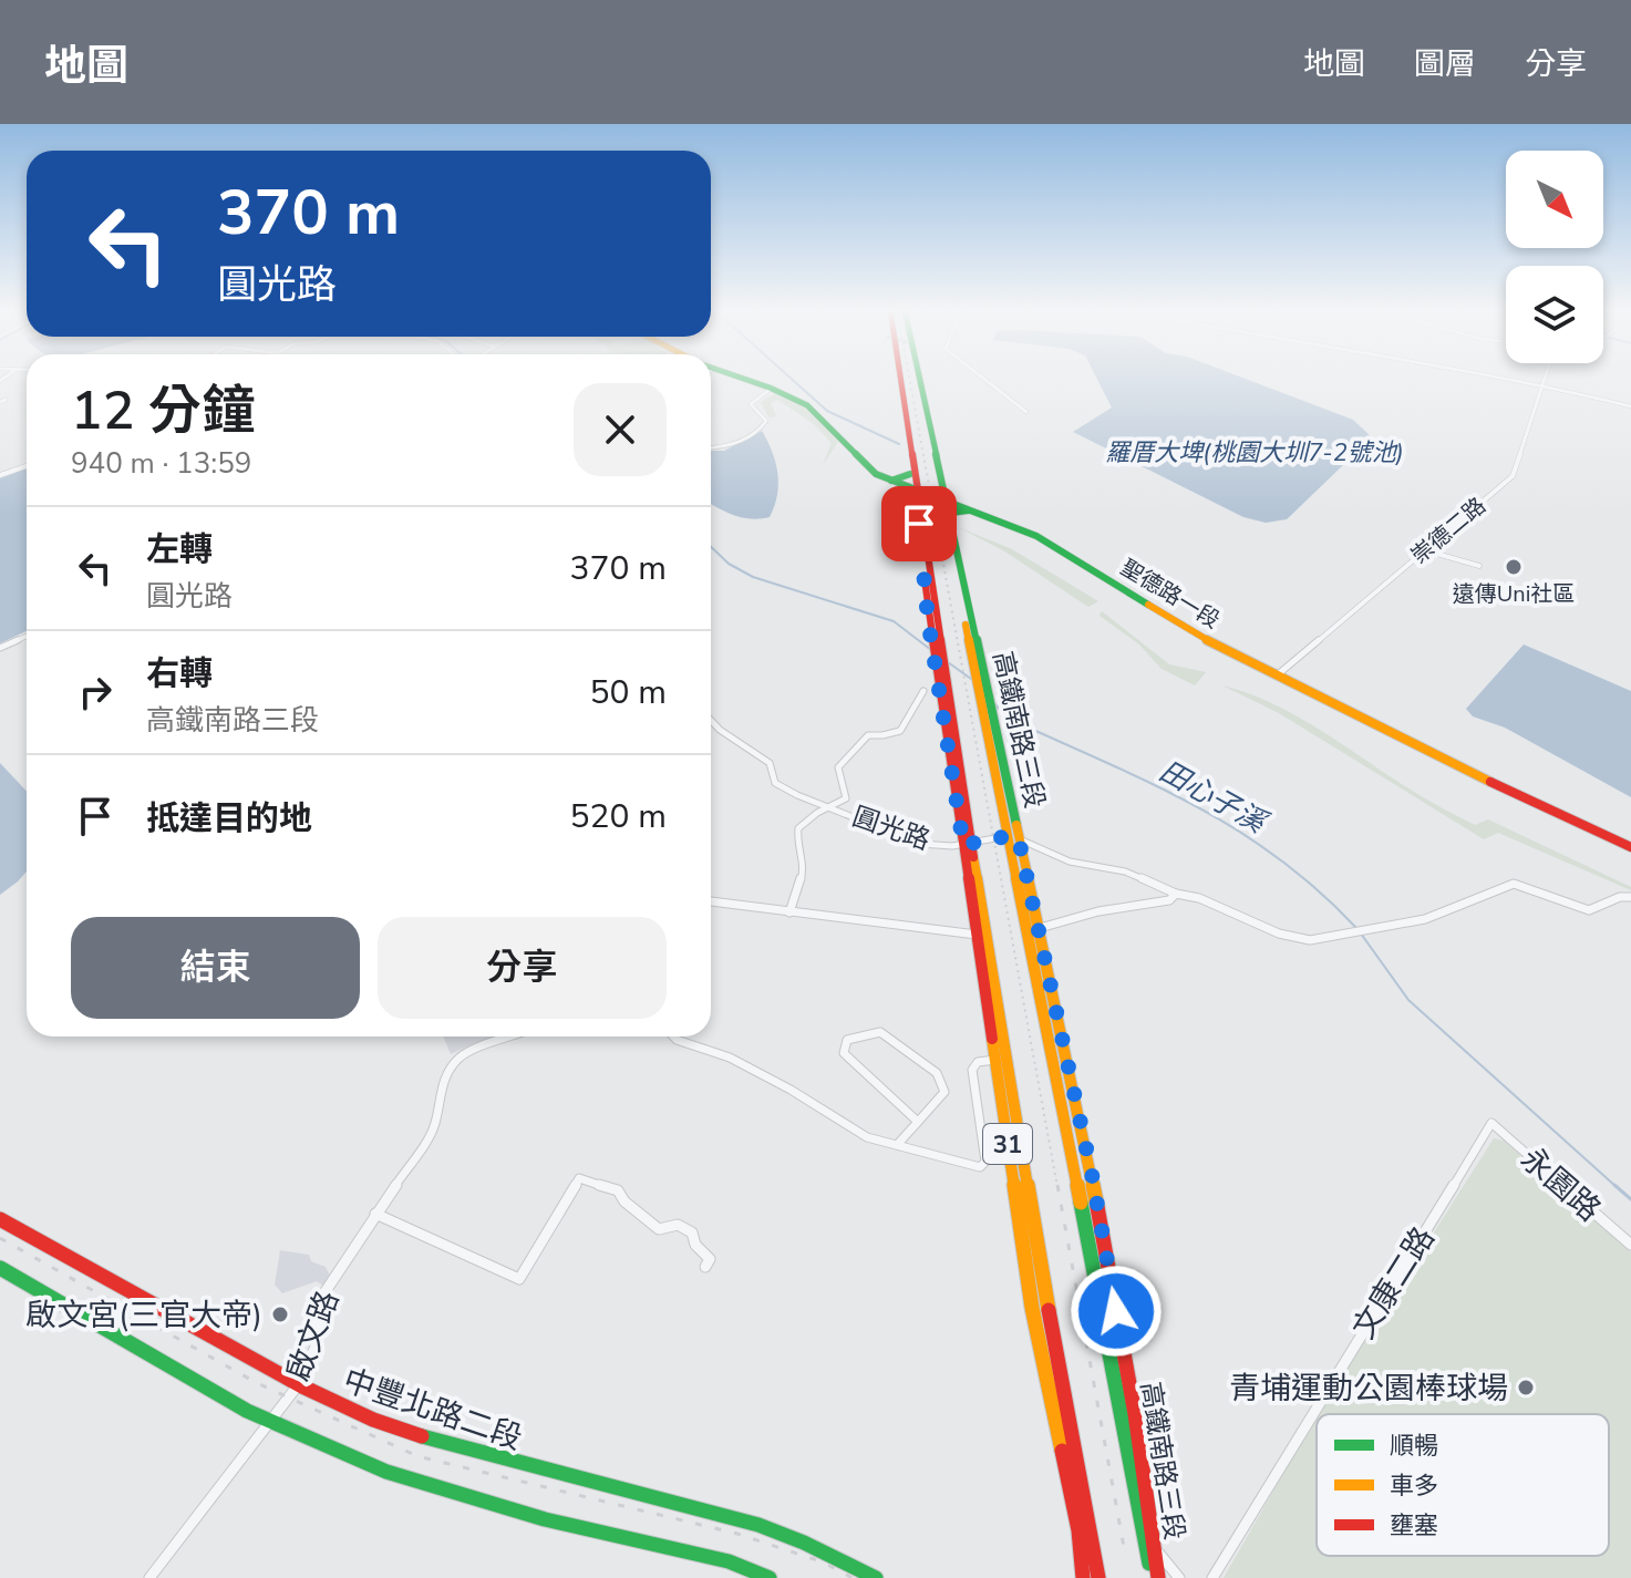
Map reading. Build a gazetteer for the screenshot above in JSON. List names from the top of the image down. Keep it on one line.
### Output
{"streets":{"main road":["聖德路一段","高鐵南路三段","31","中豐北路二段"],"street":["崇德二路","圓光路","永園路","文康二路","啟文路"]},"crossings":[["崇德二路","聖德路一段"],["聖德路一段","高鐵南路三段"],["聖德路一段","31"],["高鐵南路三段","圓光路"],["圓光路","31"],["永園路","文康二路"],["啟文路","中豐北路二段"]],"water":["羅厝大埤(桃園大圳7-2號池)","田心子溪"],"places":["遠傳Uni社區","啟文宮(三官大帝)","青埔運動公園棒球場"],"legend":["順暢","車多","壅塞"],"north":"bottom right","page":{"header":"地圖","nav":["地圖","圖層","分享"],"turn":["370 m","圓光路"],"heading":["12 分鐘","940 m · 13:59"],"list":[{"name":"左轉","note":"圓光路","value":"370 m"},{"name":"右轉","note":"高鐵南路三段","value":"50 m"},{"name":"抵達目的地","value":"520 m"}],"buttons":["結束","分享"]}}
